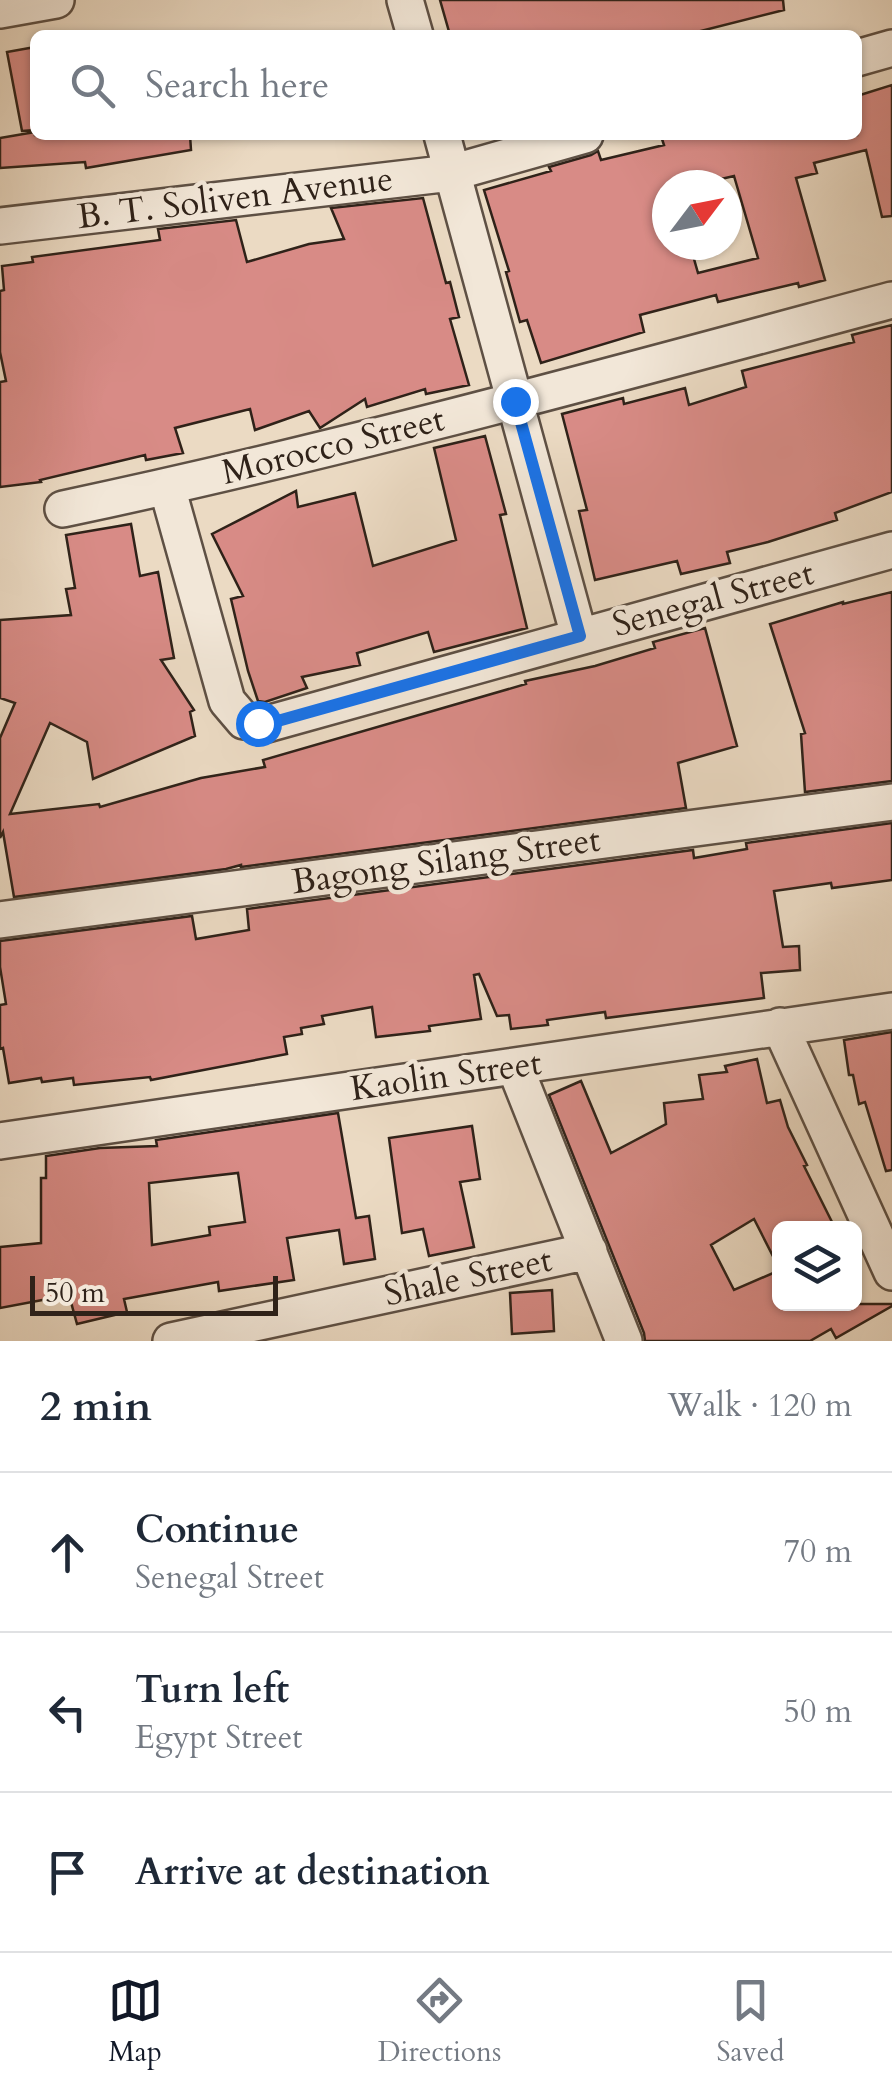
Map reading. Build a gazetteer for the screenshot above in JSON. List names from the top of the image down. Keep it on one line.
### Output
{"streets":{"street":["B. T. Soliven Avenue","Morocco Street","Senegal Street","Bagong Silang Street","Kaolin Street","Shale Street"]},"crossings":[["Morocco Street","Senegal Street"]],"scale_bar":"50 m","north":"top right","page":{"search":"Search here","scale":"50 m","heading":["2 min","Walk · 120 m"],"list":[["Continue","Senegal Street","70 m"],["Turn left","Egypt Street","50 m"],"Arrive at destination"],"nav":["Map","Directions","Saved"]}}
